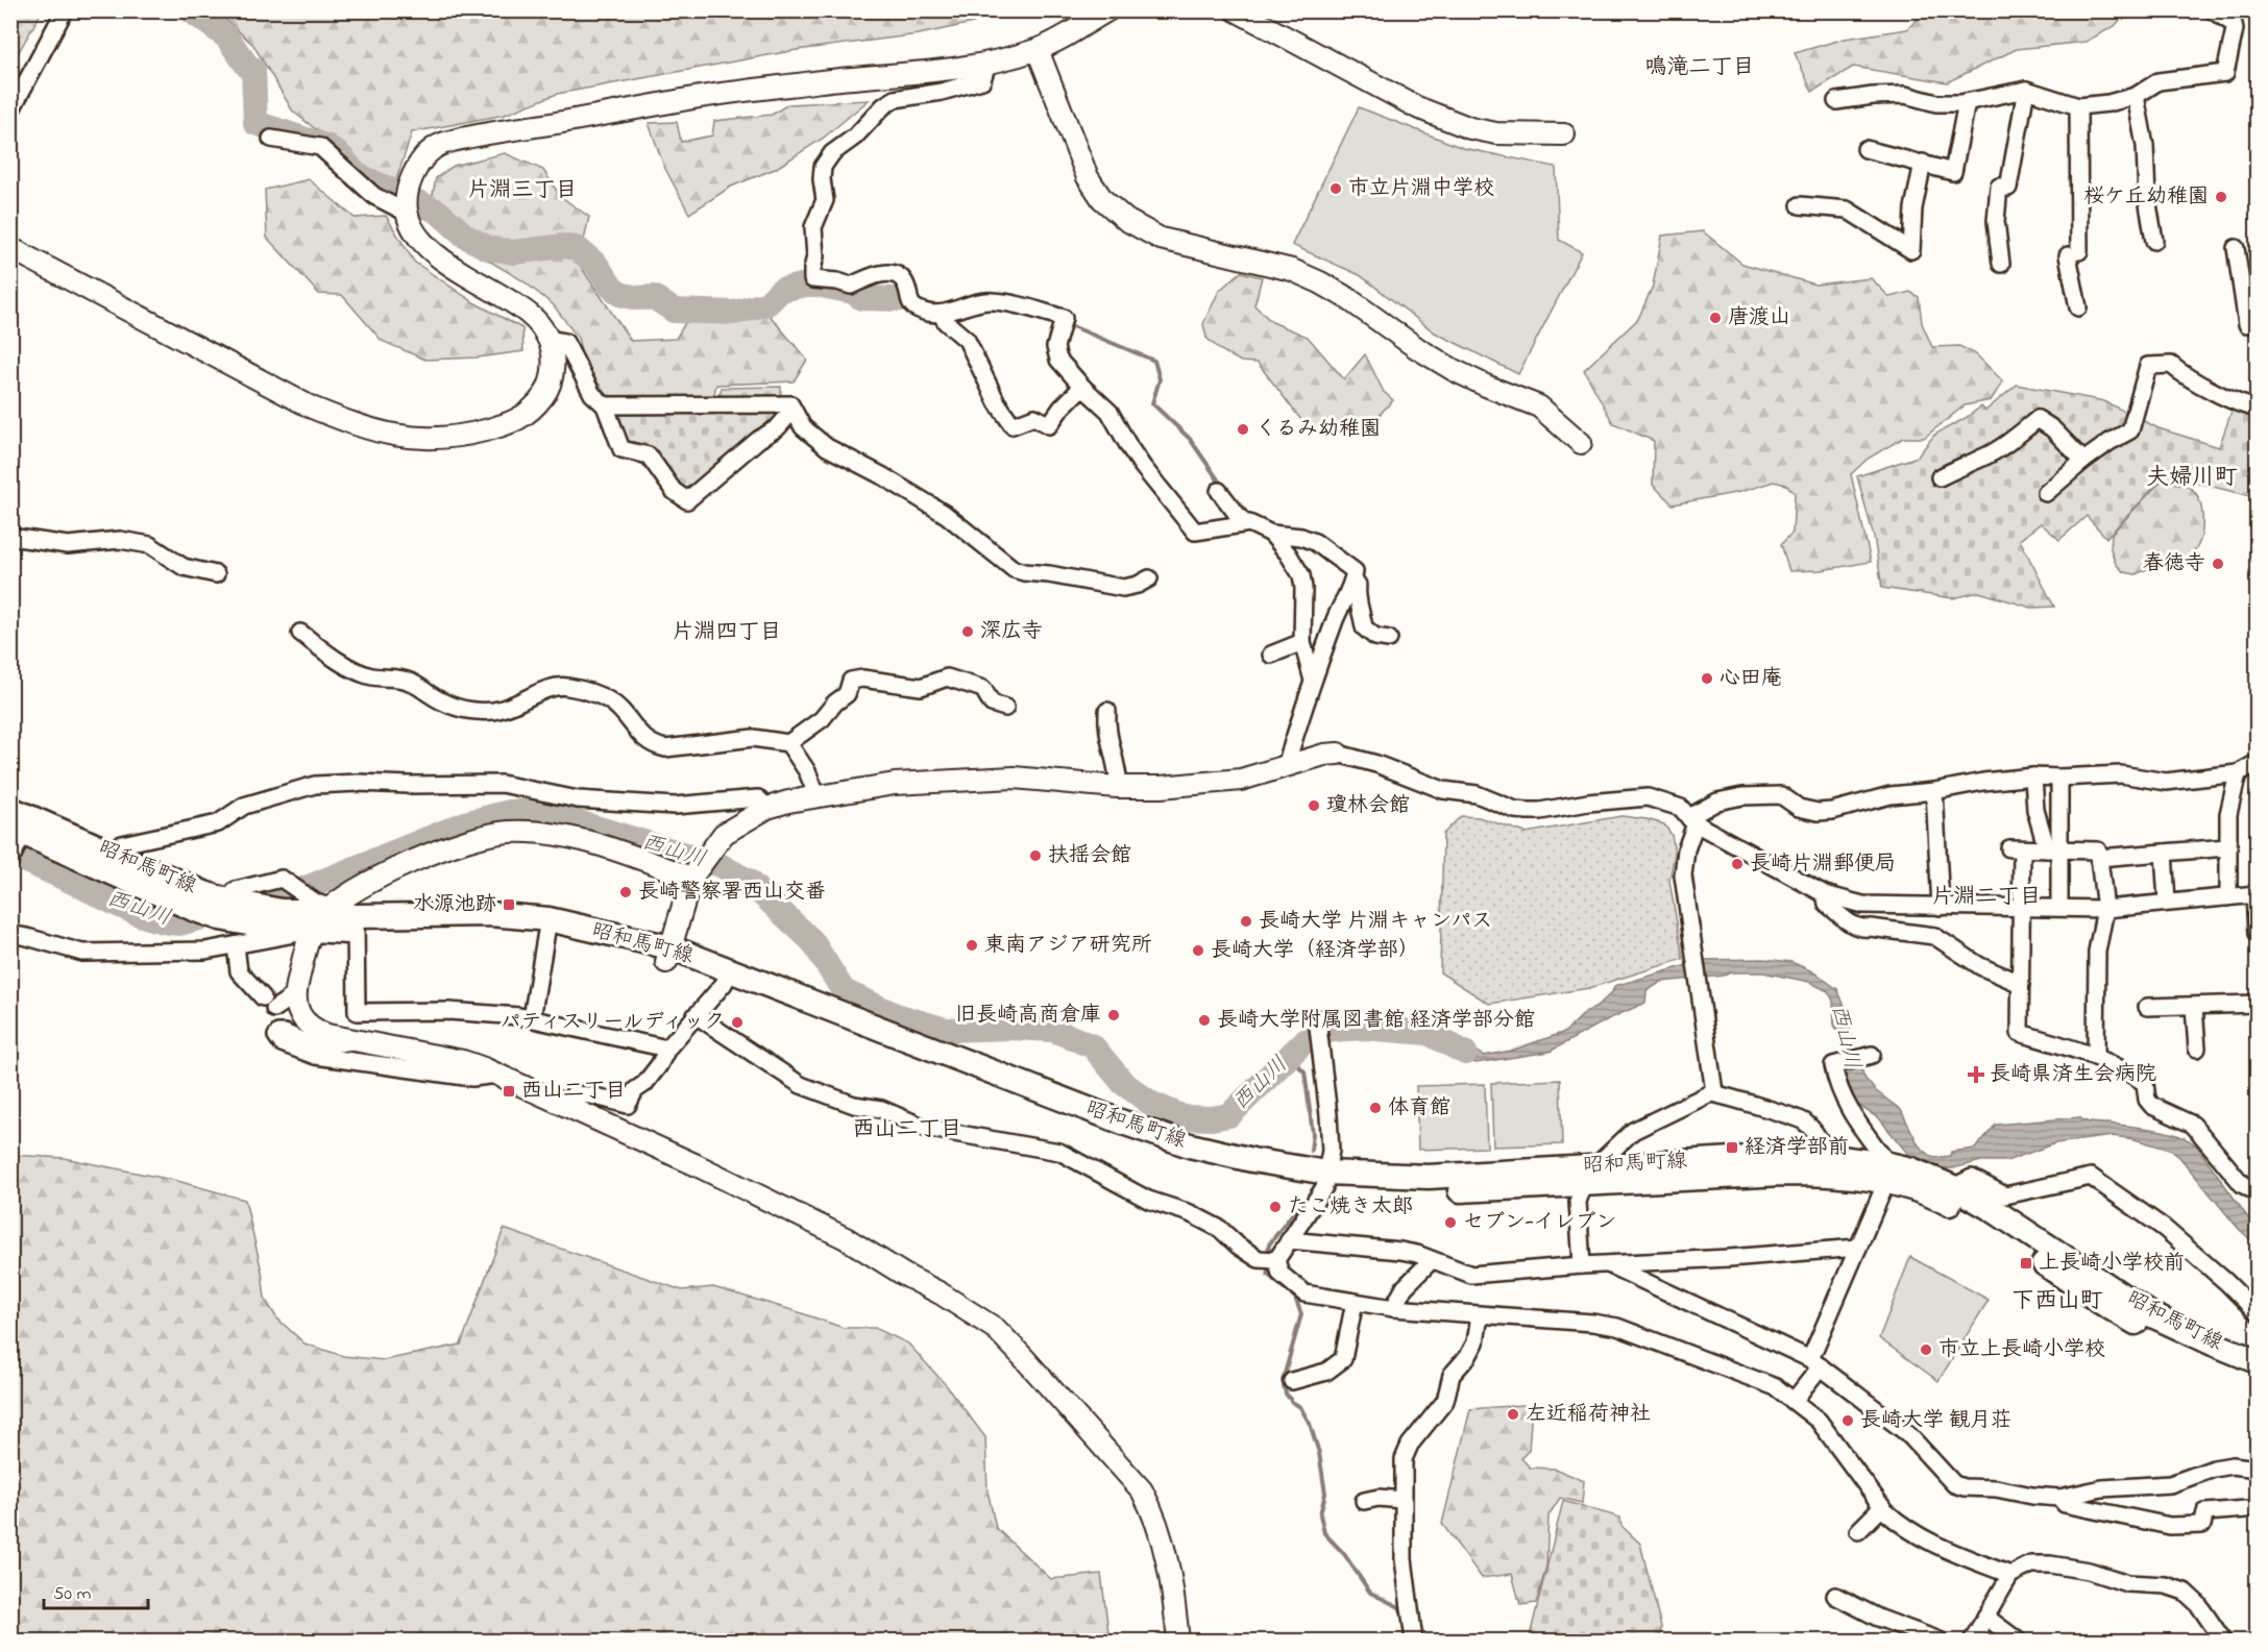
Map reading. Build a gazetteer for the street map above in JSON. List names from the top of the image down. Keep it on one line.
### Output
{"streets":{"main road":["昭和馬町線"]},"districts":["鳴滝二丁目","片淵三丁目","夫婦川町","片淵四丁目","片淵二丁目","西山二丁目","下西山町"],"water":["西山川"],"places":{"other":["市立片淵中学校","桜ケ丘幼稚園","唐渡山","くるみ幼稚園","春徳寺","深広寺","心田庵","瓊林会館","扶揺会館","長崎片淵郵便局","長崎警察署西山交番","長崎大学 片淵キャンパス","東南アジア研究所","長崎大学（経済学部）","旧長崎高商倉庫","長崎大学附属図書館 経済学部分館","パティスリールディック","体育館","たこ焼き太郎","セブン-イレブン","市立上長崎小学校","左近稲荷神社","長崎大学 観月荘"],"transit":["水源池跡","西山二丁目","経済学部前","上長崎小学校前"],"health":["長崎県済生会病院"]},"scale_bar":"50 m"}
